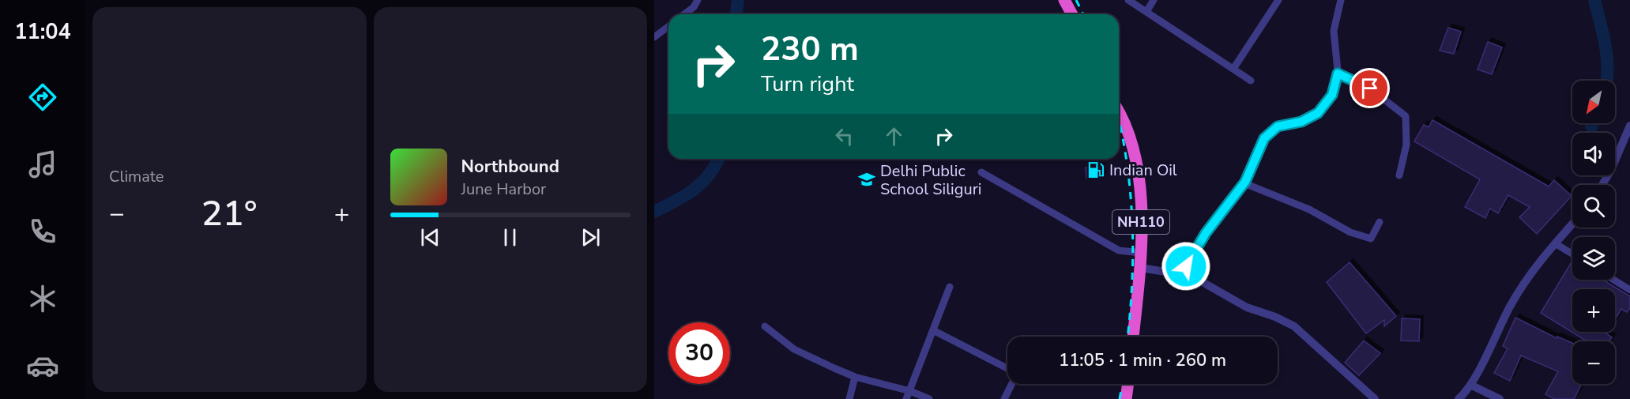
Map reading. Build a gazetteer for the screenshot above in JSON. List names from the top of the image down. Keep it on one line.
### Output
{"streets":{"highway":["NH110"]},"places":{"fuel station":["Indian Oil"],"school or university":["Delhi Public School Siliguri"]},"north":"bottom left","page":{"tabs":"11:04","tile":"Climate","turn":["230 m","Turn right"],"map_buttons":["+","−"],"song":["Northbound","June Harbor"],"heat":["−","21°","+"],"limit":"30","trip":"11:05 · 1 min · 260 m"}}
